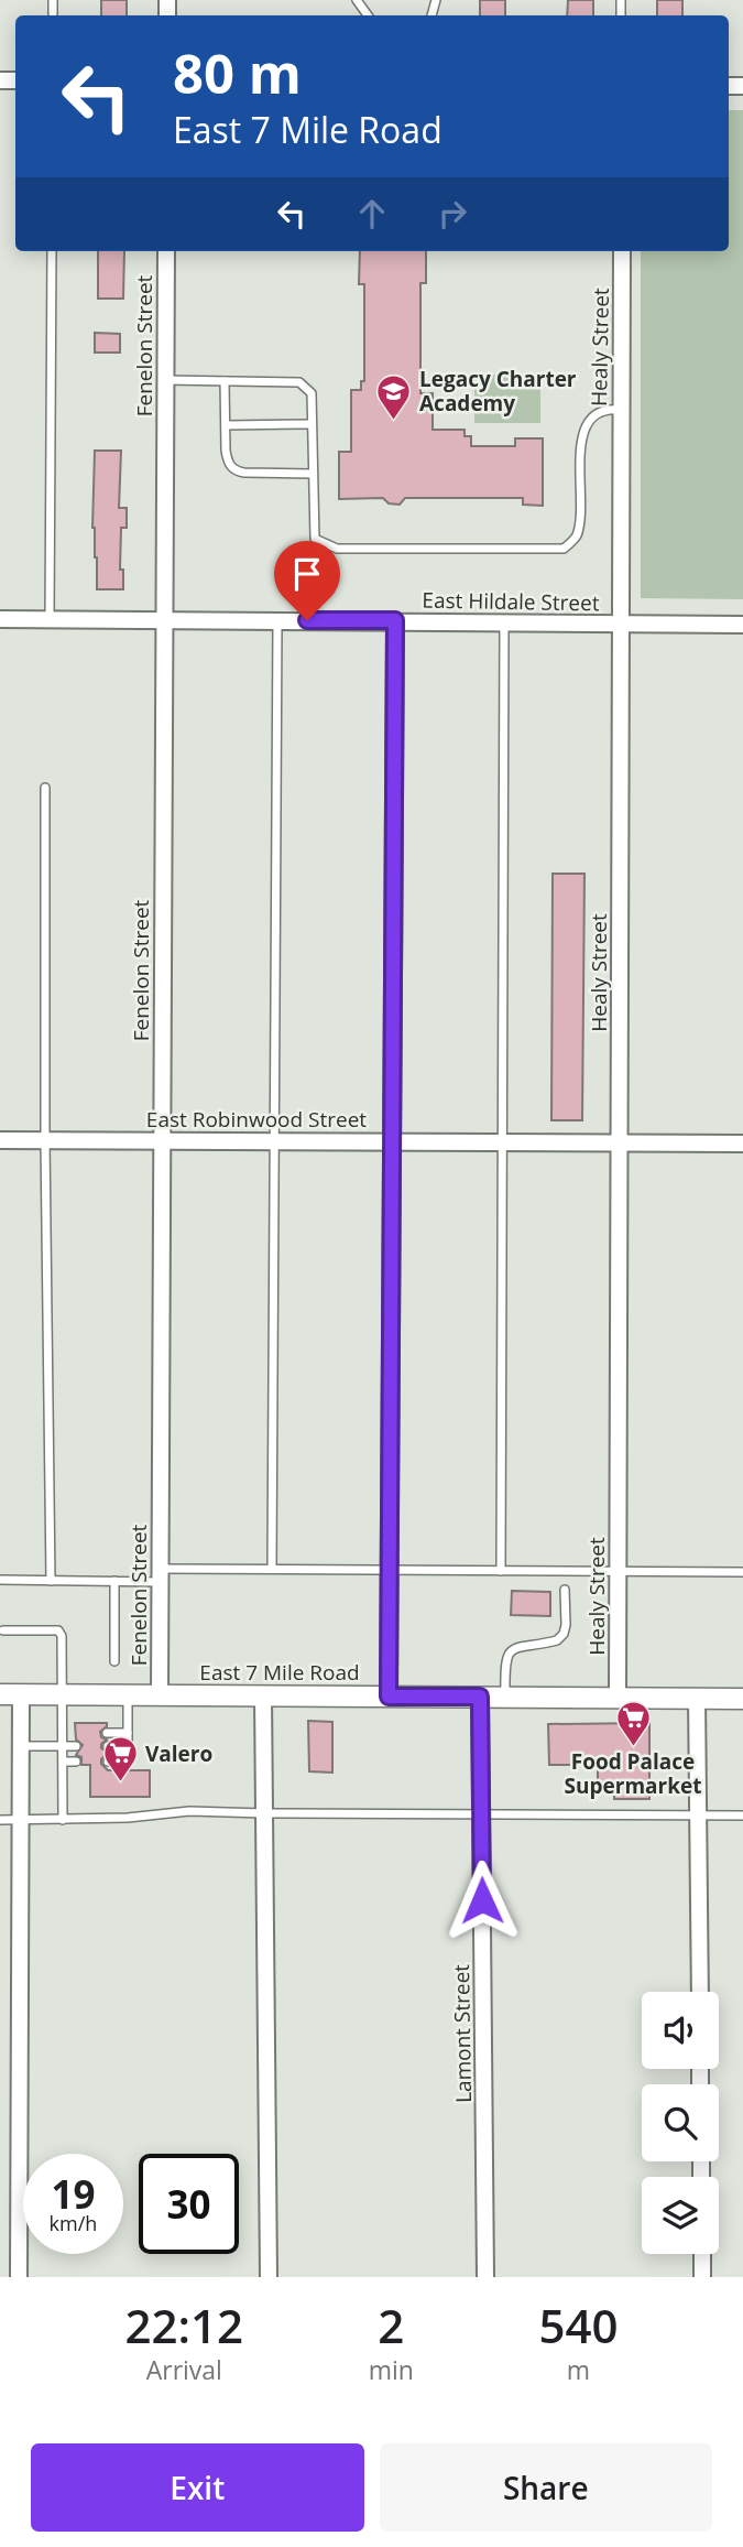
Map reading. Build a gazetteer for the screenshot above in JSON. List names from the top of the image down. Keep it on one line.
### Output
{"streets":{"street":["Fenelon Street","Healy Street","East Hildale Street","East Robinwood Street","East 7 Mile Road","Lamont Street"]},"crossings":[["Fenelon Street","East Hildale Street"],["Fenelon Street","East Robinwood Street"],["Fenelon Street","East 7 Mile Road"],["Healy Street","East Hildale Street"],["Healy Street","East Robinwood Street"],["Healy Street","East 7 Mile Road"],["East 7 Mile Road","Lamont Street"]],"places":{"school or university":["Legacy Charter Academy"],"supermarket":["Food Palace Supermarket","Valero"]},"page":{"turn":["80 m","East 7 Mile Road"],"speed":"19 km/h","limit":"30","eta":["22:12","Arrival","2","min","540","m"],"buttons":["Exit","Share"]}}
